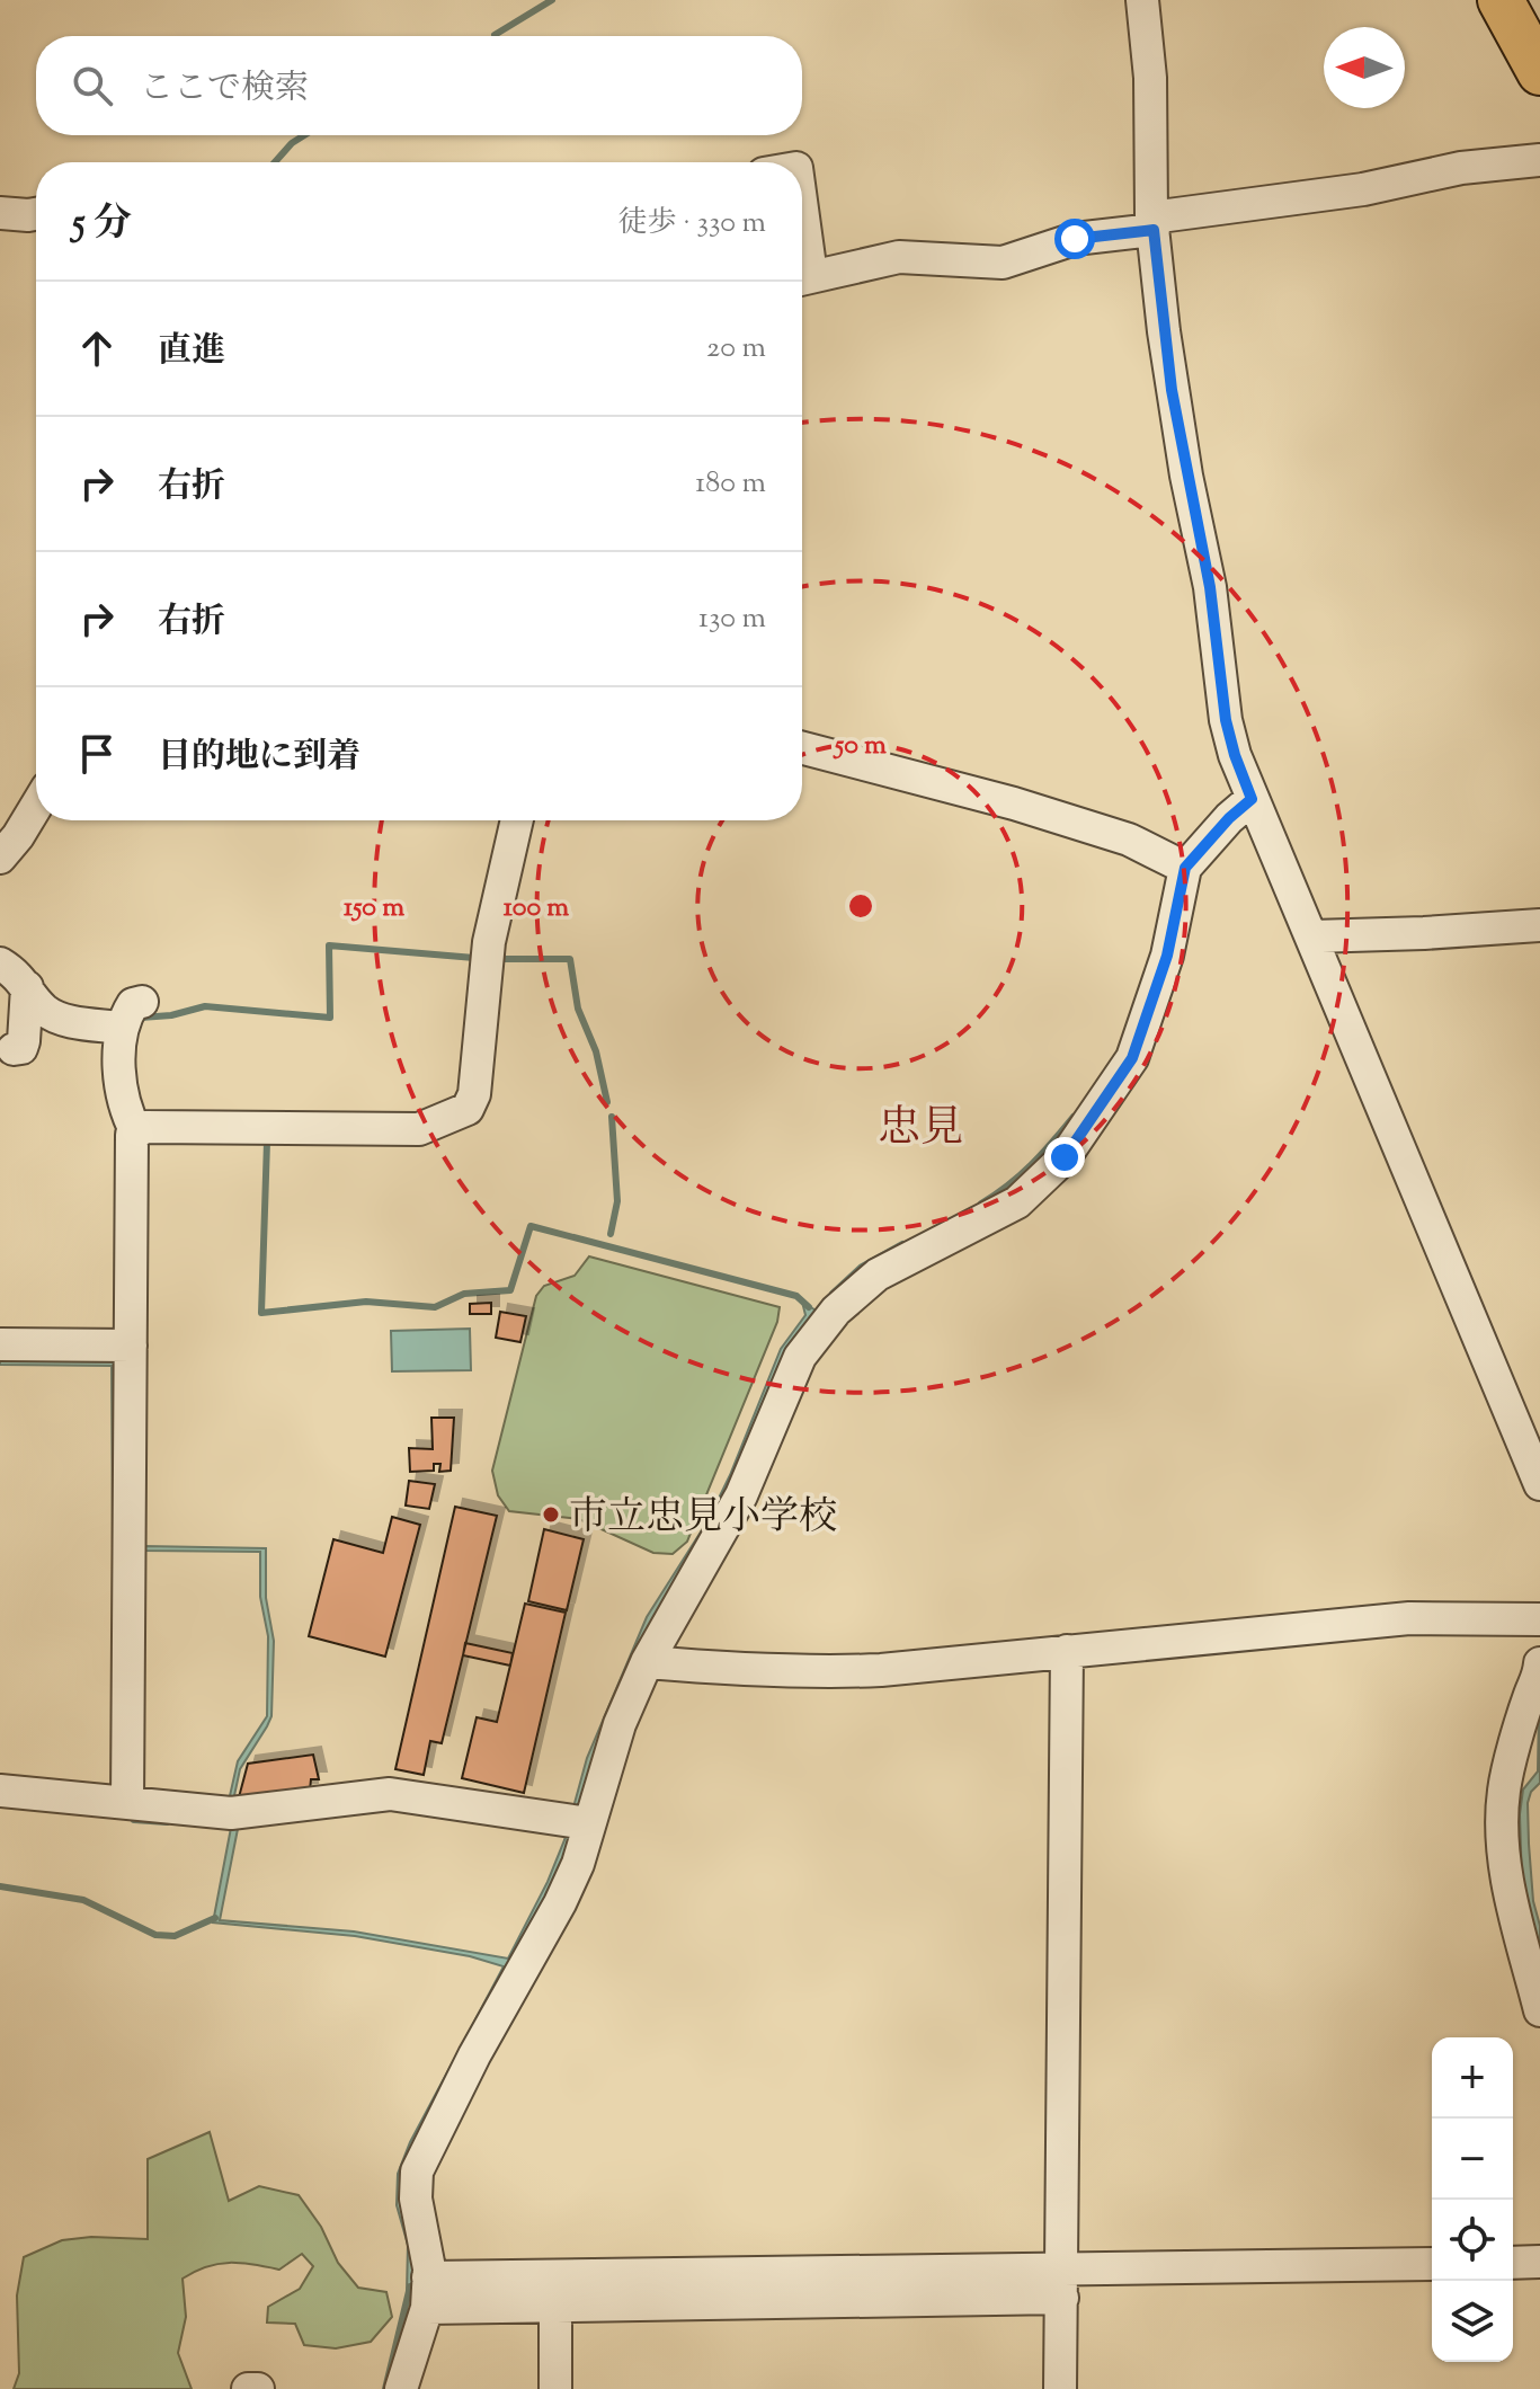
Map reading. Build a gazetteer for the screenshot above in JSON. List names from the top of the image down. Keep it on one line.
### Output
{"districts":["忠見"],"places":["市立忠見小学校"],"north":"left","page":{"search":"ここで検索","heading":["5 分","徒歩 · 330 m"],"list":[["直進","20 m"],["右折","180 m"],["右折","130 m"],"目的地に到着"],"map_buttons":["+","−"]},"rings":["50 m","150 m","100 m"]}
